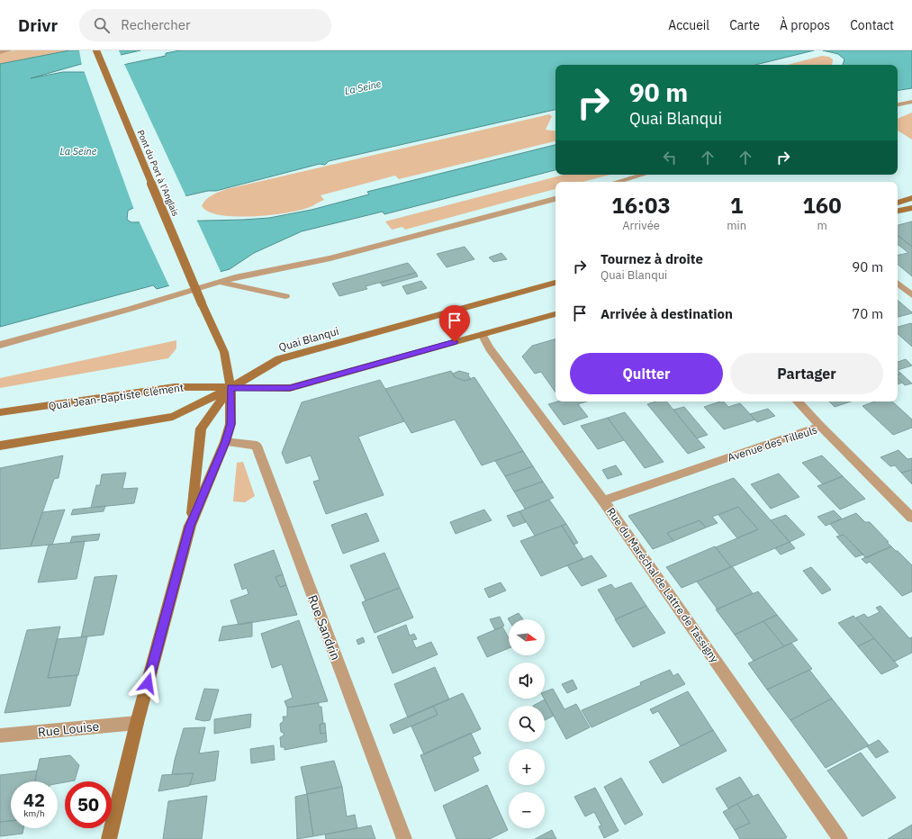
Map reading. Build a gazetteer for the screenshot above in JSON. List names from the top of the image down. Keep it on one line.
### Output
{"streets":{"main road":["Pont du Port à l'Anglais","Quai Blanqui","Quai Jean-Baptiste Clément"],"street":["Avenue des Tilleuls","Rue du Maréchal de Lattre de Tassigny","Rue Sandrin","Rue Louise"]},"crossings":[["Pont du Port à l'Anglais","Quai Blanqui"],["Pont du Port à l'Anglais","Quai Jean-Baptiste Clément"],["Pont du Port à l'Anglais","Rue Sandrin"],["Quai Blanqui","Quai Jean-Baptiste Clément"],["Avenue des Tilleuls","Rue du Maréchal de Lattre de Tassigny"]],"water":["La Seine"],"north":"right","page":{"header":"Drivr","search":"Rechercher","nav":["Accueil","Carte","À propos","Contact"],"turn":["90 m","Quai Blanqui"],"eta":["16:03","Arrivée","1","min","160","m"],"list":[{"name":"Tournez à droite","note":"Quai Blanqui","value":"90 m"},{"name":"Arrivée à destination","value":"70 m"}],"buttons":["Quitter","Partager"],"map_buttons":["+","−"],"speed":"42 km/h","limit":"50"}}
